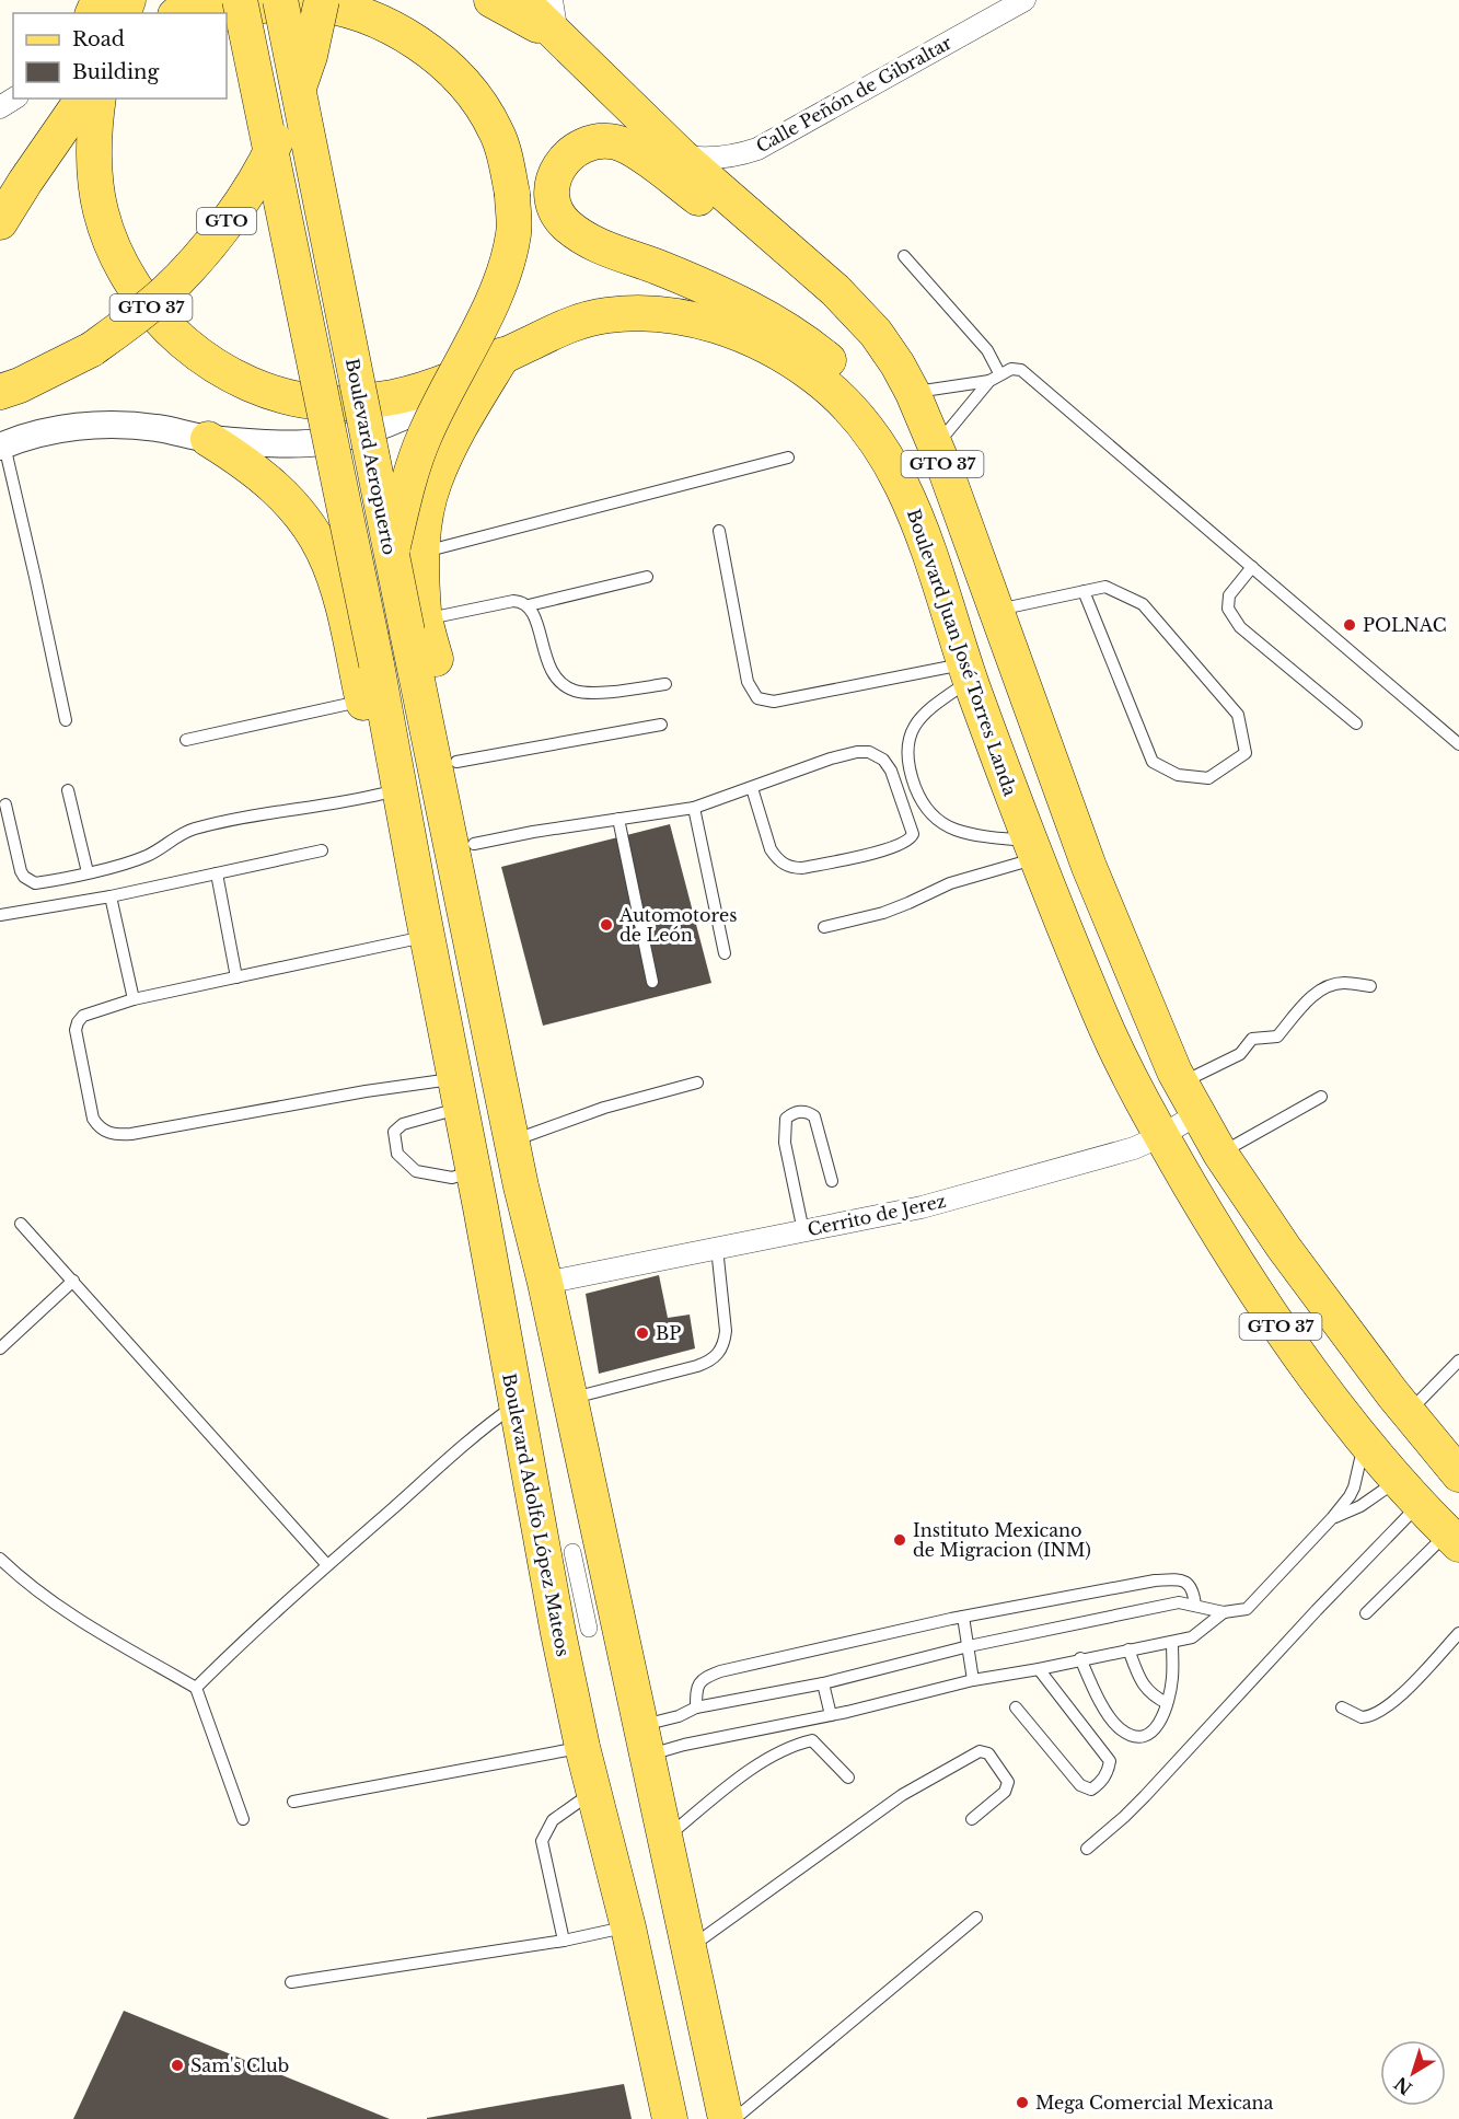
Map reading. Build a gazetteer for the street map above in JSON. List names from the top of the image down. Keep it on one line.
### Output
{"streets":{"main road":["GTO","GTO 37","Boulevard Aeropuerto","Boulevard Juan José Torres Landa","Boulevard Adolfo López Mateos"],"street":["Calle Peñón de Gibraltar","Cerrito de Jerez"]},"crossings":[["Calle Peñón de Gibraltar","GTO 37"],["GTO 37","Cerrito de Jerez"],["Boulevard Aeropuerto","Boulevard Adolfo López Mateos"],["Boulevard Juan José Torres Landa","Cerrito de Jerez"]],"places":["POLNAC","Automotores de León","BP","Instituto Mexicano de Migracion (INM)","Sam's Club","Mega Comercial Mexicana"],"legend":["Road","Building"],"north":"bottom left"}
